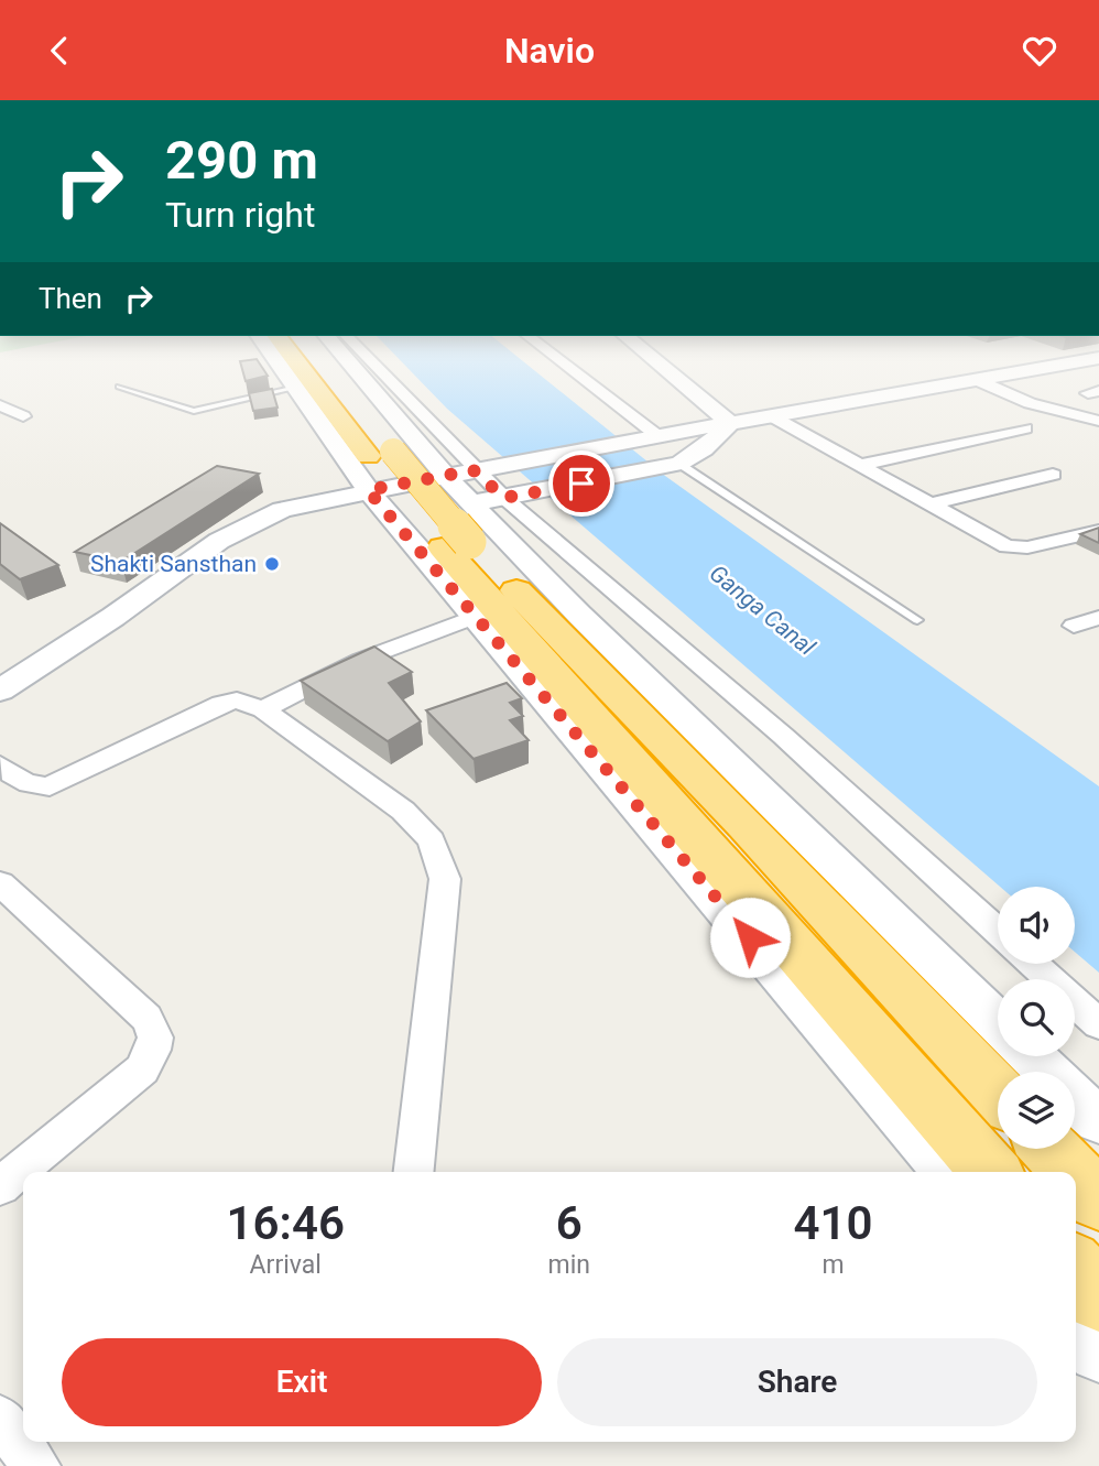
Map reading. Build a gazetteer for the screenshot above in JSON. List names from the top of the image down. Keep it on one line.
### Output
{"water":["Ganga Canal"],"places":["Shakti Sansthan"],"page":{"header":"Navio","turn":["290 m","Turn right"],"then":"Then","eta":["16:46","Arrival","6","min","410","m"],"buttons":["Exit","Share"]}}
